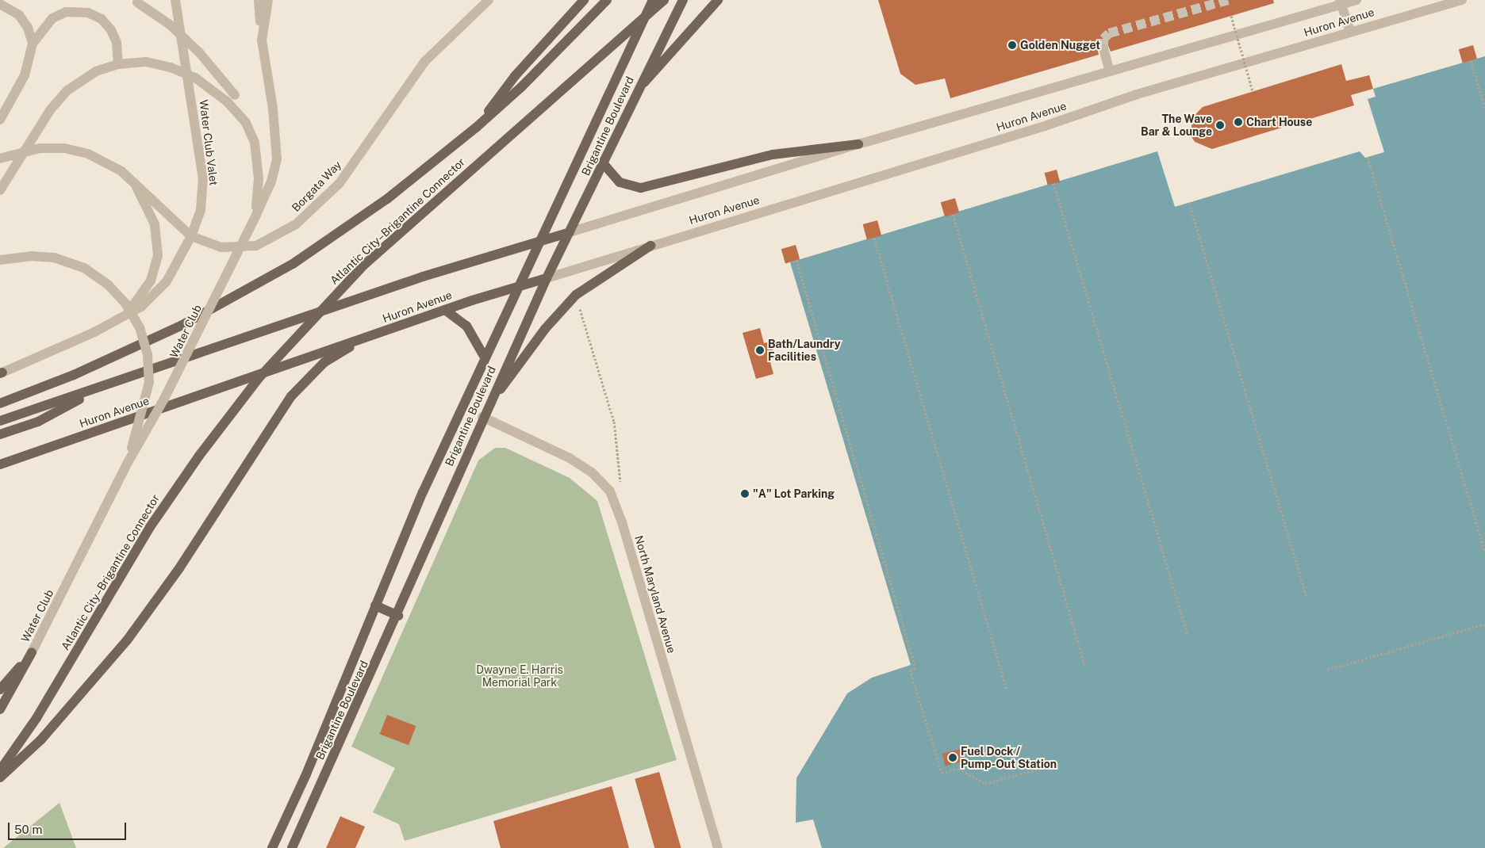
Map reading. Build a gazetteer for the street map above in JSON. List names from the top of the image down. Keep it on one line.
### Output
{"streets":{"main road":["Huron Avenue","Brigantine Boulevard","Atlantic City–Brigantine Connector"],"street":["Water Club Valet","Borgata Way","Water Club","North Maryland Avenue"]},"crossings":[["Huron Avenue","Brigantine Boulevard"],["Brigantine Boulevard","North Maryland Avenue"],["Water Club Valet","Borgata Way"]],"parks":["Dwayne E. Harris Memorial Park"],"places":["Golden Nugget","Chart House","The Wave Bar & Lounge","Bath/Laundry Facilities","\"A\" Lot Parking","Fuel Dock / Pump-Out Station"],"scale_bar":"50 m"}
